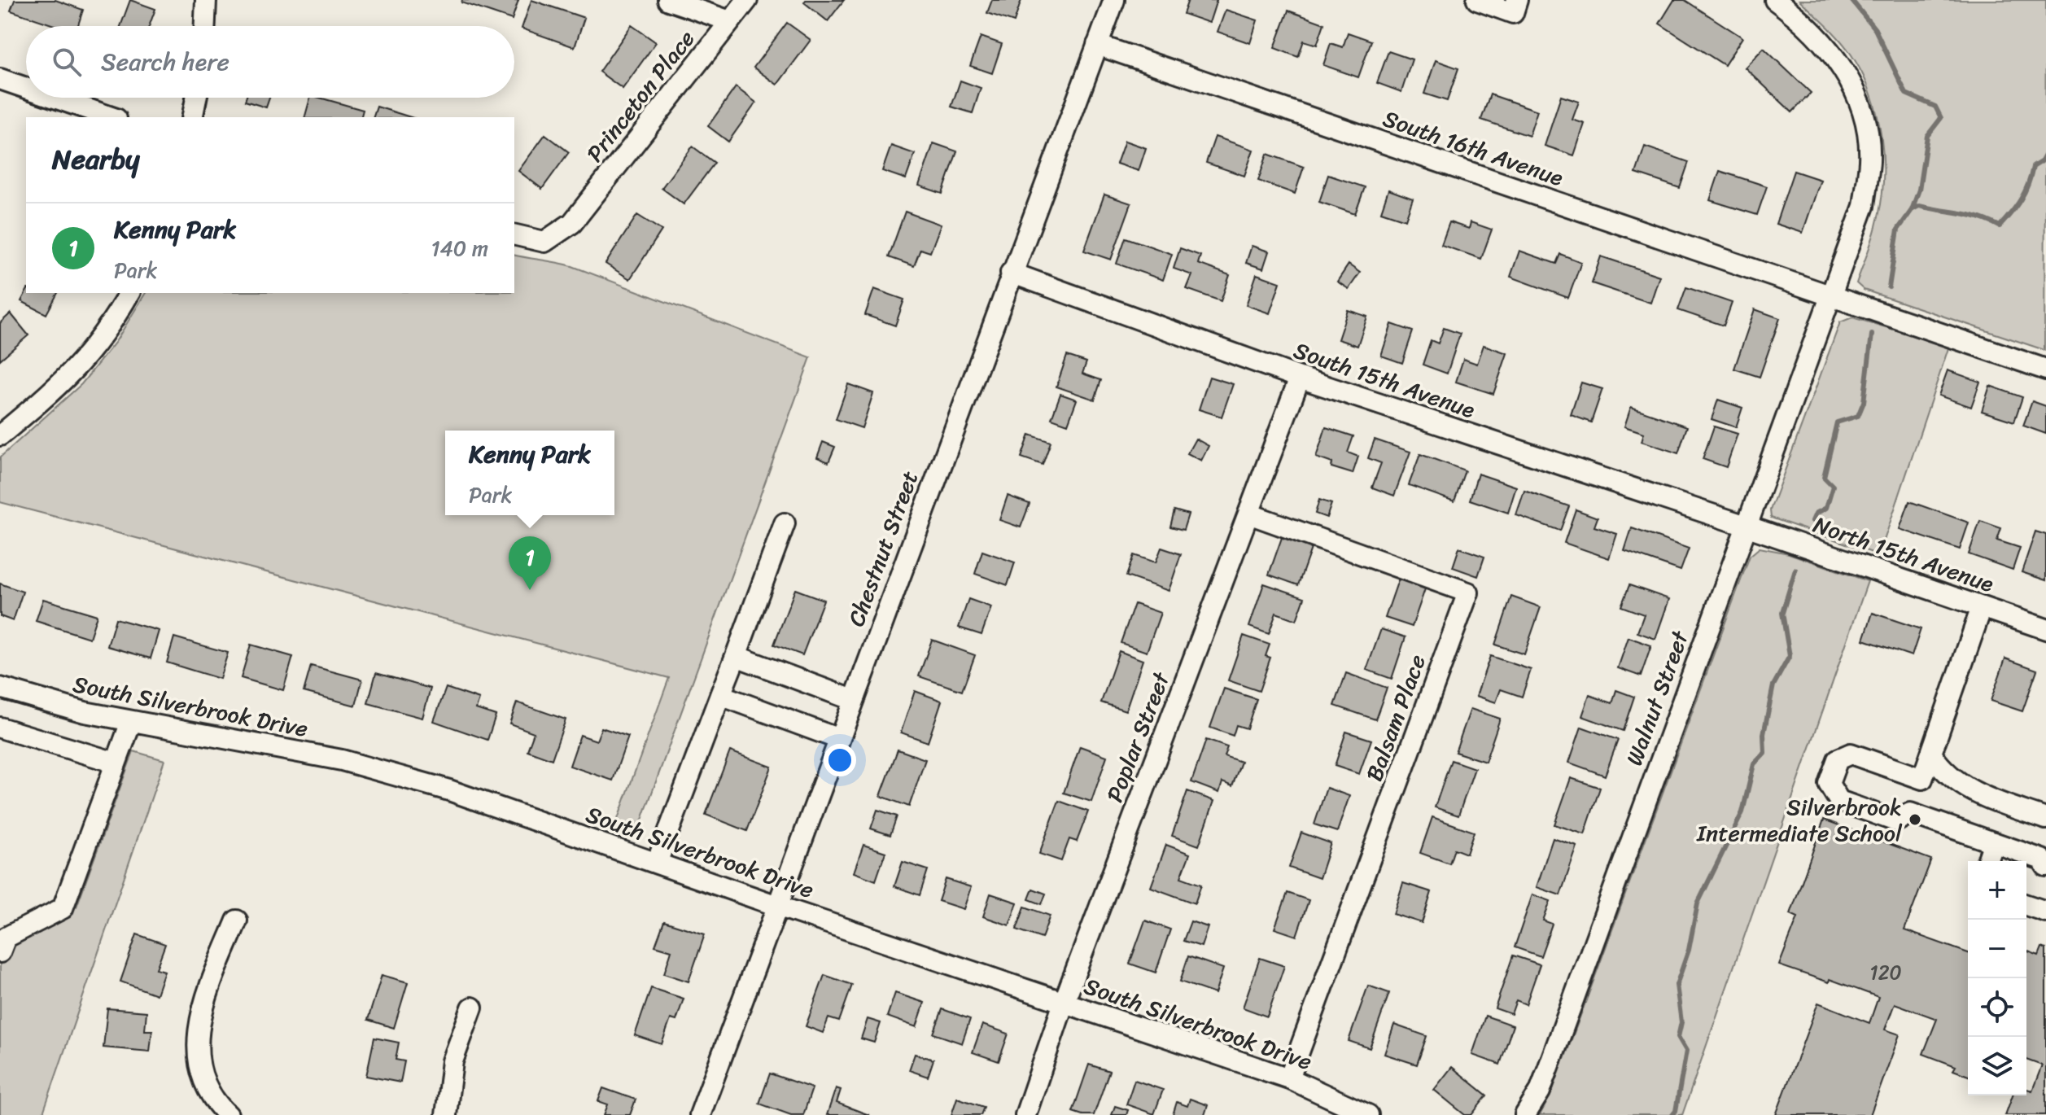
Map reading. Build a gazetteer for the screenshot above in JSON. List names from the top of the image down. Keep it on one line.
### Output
{"streets":{"street":["Princeton Place","South 16th Avenue","South 15th Avenue","Chestnut Street","North 15th Avenue","Walnut Street","South Silverbrook Drive","Balsam Place","Poplar Street"]},"crossings":[["South 16th Avenue","Chestnut Street"],["South 16th Avenue","Walnut Street"],["South 15th Avenue","Chestnut Street"],["South 15th Avenue","North 15th Avenue"],["South 15th Avenue","Walnut Street"],["South 15th Avenue","Poplar Street"],["Chestnut Street","South Silverbrook Drive"],["North 15th Avenue","Walnut Street"],["South Silverbrook Drive","Balsam Place"],["South Silverbrook Drive","Poplar Street"],["Balsam Place","Poplar Street"]],"places":["Silverbrook Intermediate School"],"house_numbers":["120"],"page":{"search":"Search here","heading":"Nearby","list":[{"mark":"1","name":"Kenny Park","note":"Park","value":"140 m"}],"popup":["Kenny Park","Park"],"pins":"1","map_buttons":["+","−"]}}
